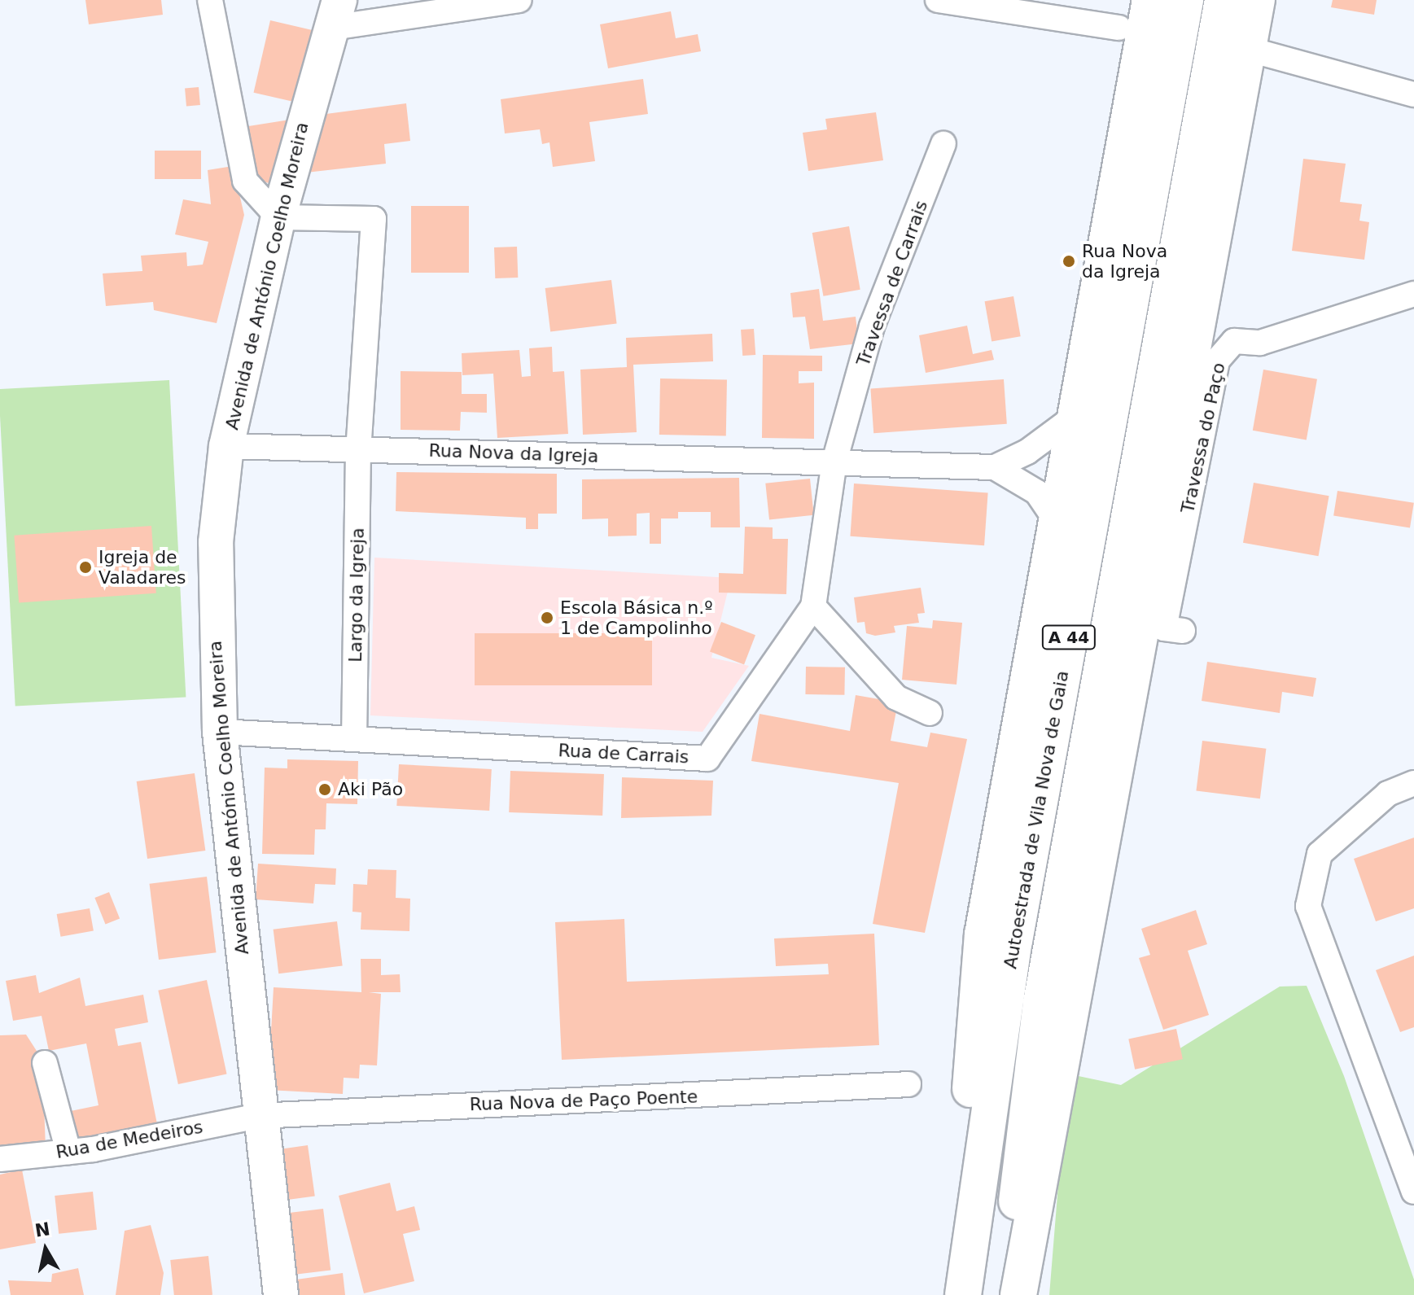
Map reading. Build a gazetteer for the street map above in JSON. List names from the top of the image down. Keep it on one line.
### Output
{"streets":{"highway":["A 44","Autoestrada de Vila Nova de Gaia"],"street":["Avenida de António Coelho Moreira","Travessa de Carrais","Travessa do Paço","Rua Nova da Igreja","Largo da Igreja","Rua de Carrais","Rua Nova de Paço Poente","Rua de Medeiros"]},"crossings":[["Avenida de António Coelho Moreira","Rua Nova de Paço Poente"],["Avenida de António Coelho Moreira","Rua de Medeiros"],["Travessa de Carrais","Rua Nova da Igreja"],["Travessa de Carrais","Rua de Carrais"],["Rua Nova da Igreja","Largo da Igreja"],["Rua Nova da Igreja","Rua de Carrais"],["Largo da Igreja","Rua de Carrais"],["Rua Nova de Paço Poente","Rua de Medeiros"]],"places":["Rua Nova da Igreja","Igreja de Valadares","Escola Básica n.º 1 de Campolinho","Aki Pão"],"north":"top"}
